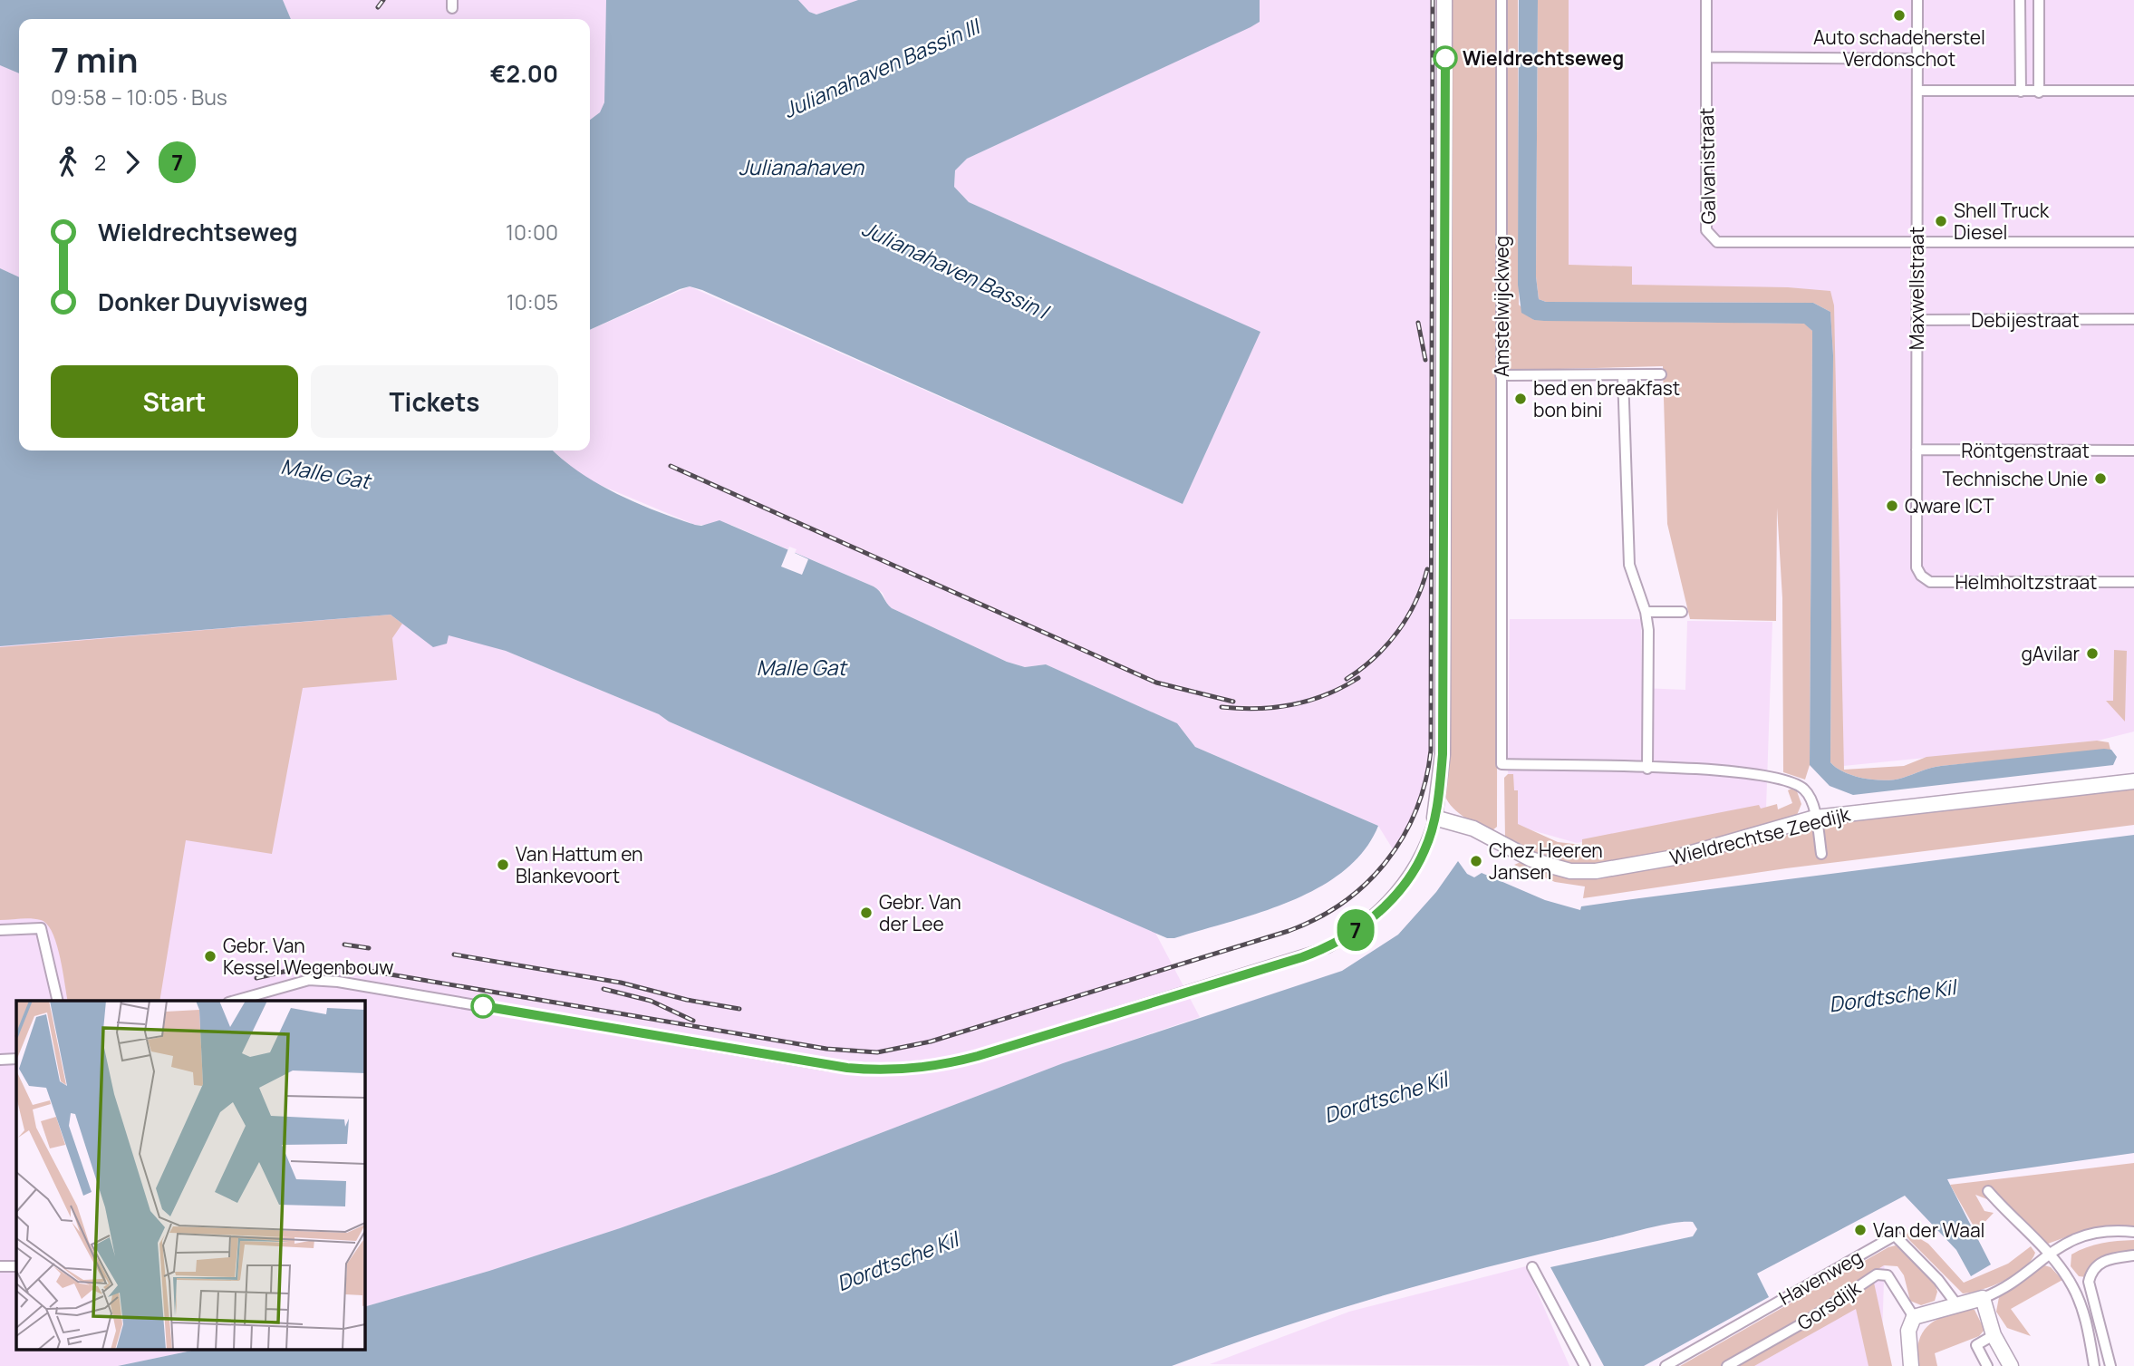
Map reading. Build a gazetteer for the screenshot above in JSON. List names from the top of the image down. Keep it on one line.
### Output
{"streets":{"street":["Galvanistraat","Maxwellstraat","Amstelwijckweg","Debijestraat","Röntgenstraat","Helmholtzstraat","Wieldrechtse Zeedijk","Havenweg","Gorsdijk"]},"crossings":[["Galvanistraat","Maxwellstraat"],["Maxwellstraat","Debijestraat"],["Maxwellstraat","Röntgenstraat"],["Maxwellstraat","Helmholtzstraat"]],"water":["Julianahaven Bassin III","Julianahaven","Julianahaven Bassin I","Malle Gat","Dordtsche Kil"],"places":["Auto schadeherstel Verdonschot","Wieldrechtseweg","Shell Truck Diesel","bed en breakfast bon bini","Technische Unie","Qware ICT","gAvilar","Chez Heeren Jansen","Van Hattum en Blankevoort","Gebr. Van der Lee","Gebr. Van Kessel Wegenbouw","Van der Waal"],"lines":["bus line 7"],"page":{"on_map":"7","heading":["7 min","09:58 – 10:05 · Bus","€2.00"],"legs":["2","7"],"list":[{"name":"Wieldrechtseweg","value":"10:00"},{"name":"Donker Duyvisweg","value":"10:05"}],"buttons":["Start","Tickets"]}}
